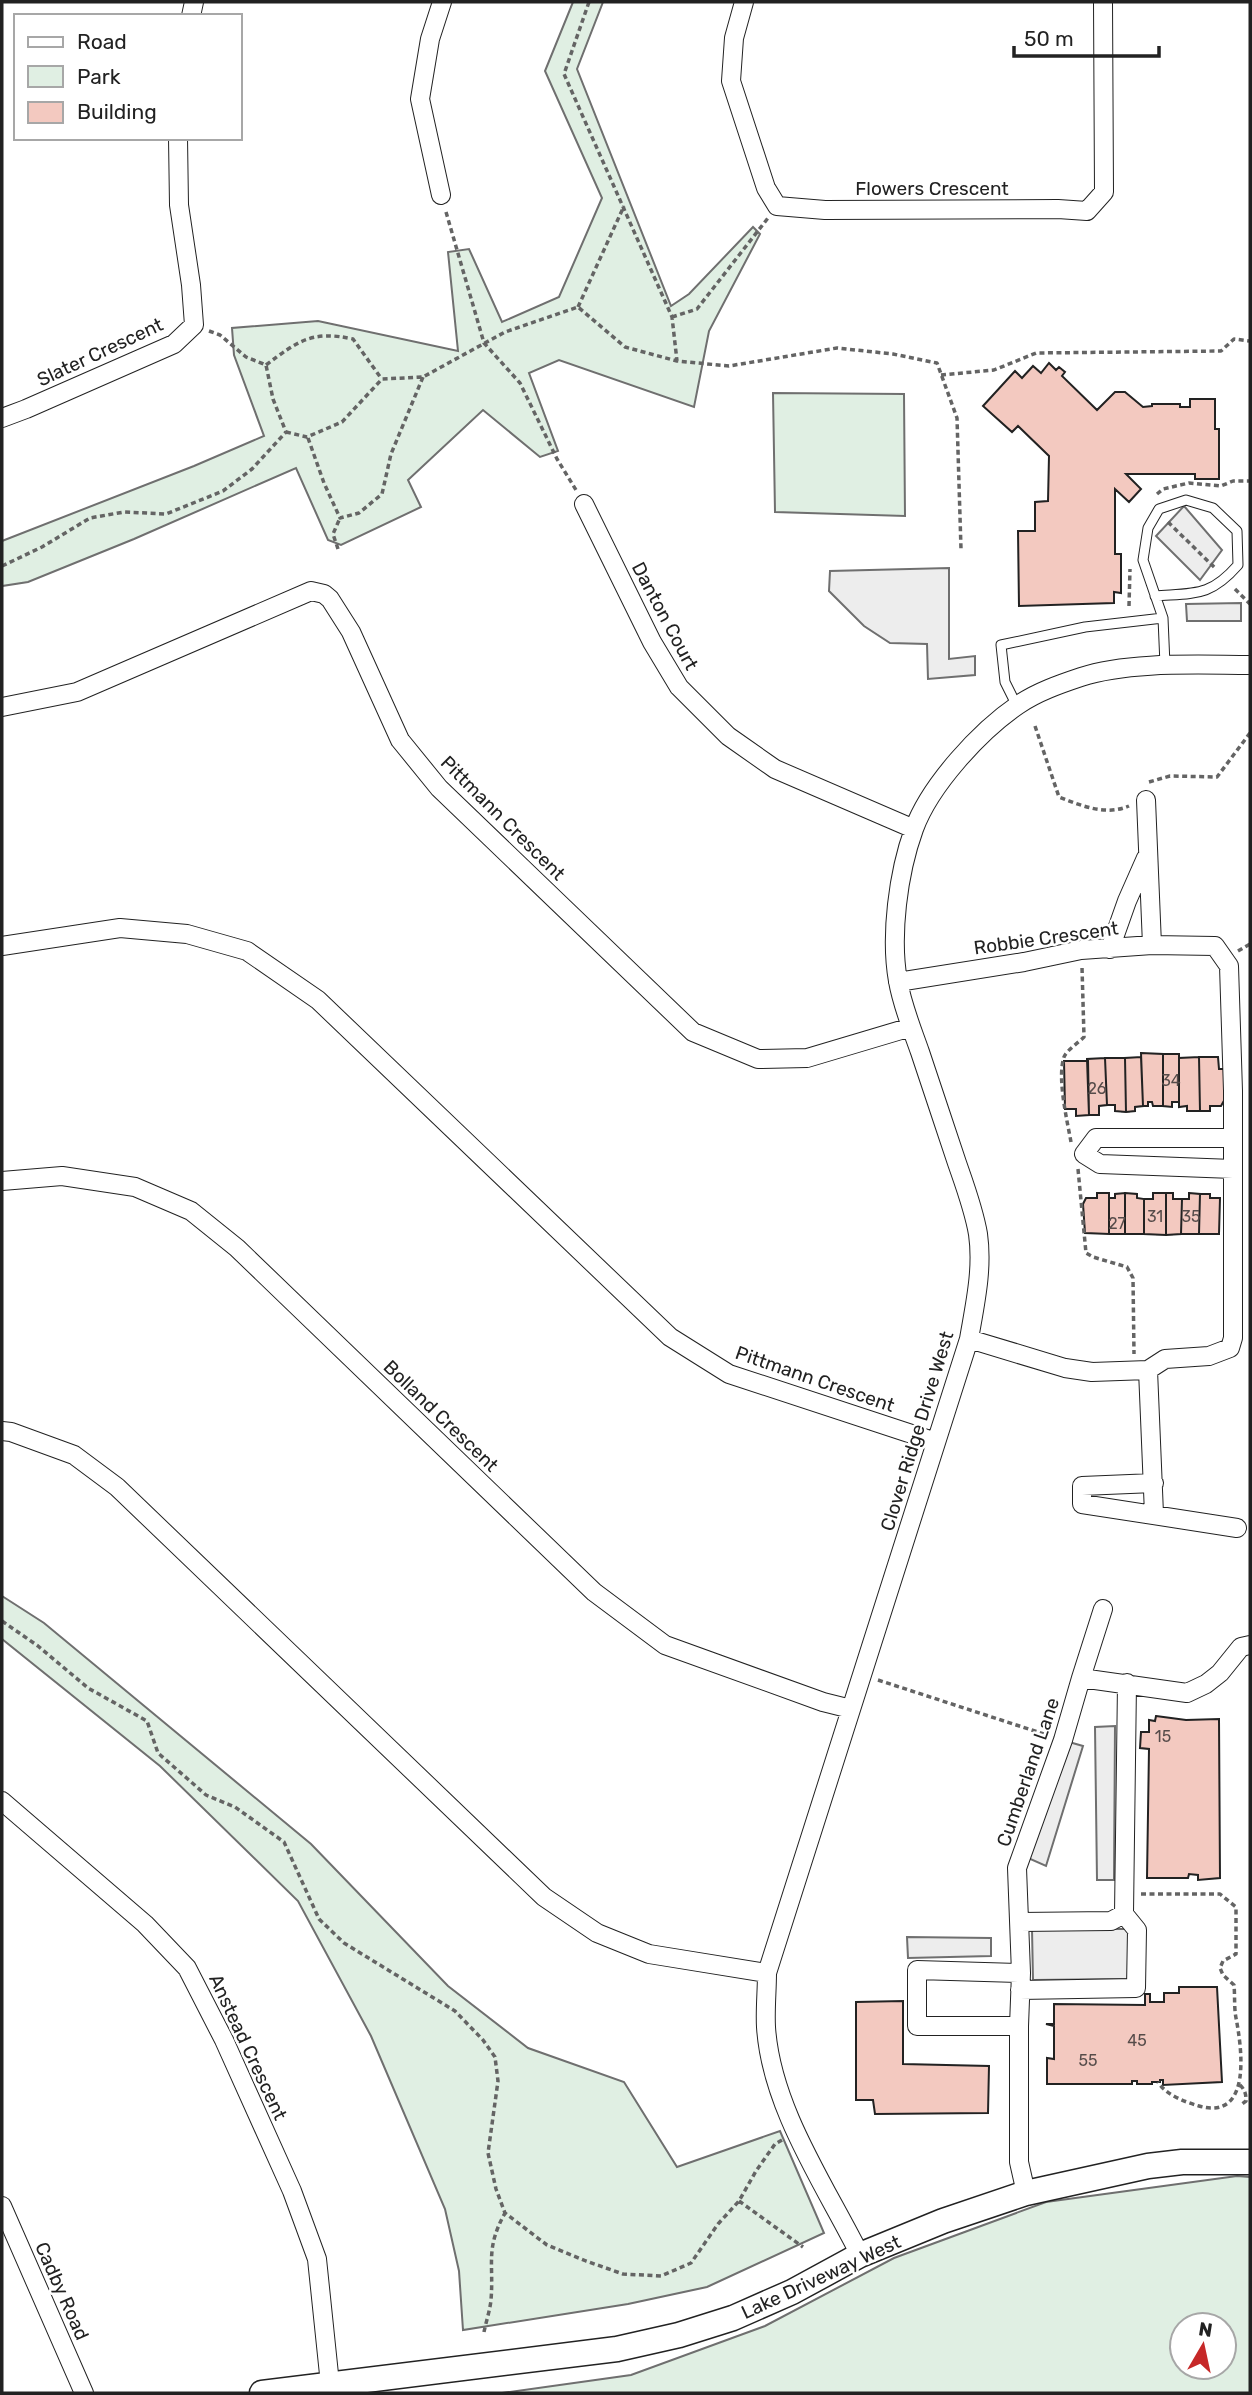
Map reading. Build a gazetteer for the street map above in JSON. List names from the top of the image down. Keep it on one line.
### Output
{"streets":{"street":["Flowers Crescent","Slater Crescent","Danton Court","Pittmann Crescent","Robbie Crescent","Bolland Crescent","Clover Ridge Drive West","Cumberland Lane","Anstead Crescent","Lake Driveway West","Cadby Road"]},"crossings":[["Danton Court","Clover Ridge Drive West"],["Pittmann Crescent","Clover Ridge Drive West"],["Robbie Crescent","Clover Ridge Drive West"],["Bolland Crescent","Clover Ridge Drive West"],["Clover Ridge Drive West","Lake Driveway West"],["Cumberland Lane","Lake Driveway West"],["Anstead Crescent","Lake Driveway West"]],"house_numbers":["34","26","31","35","27","15","45","55"],"legend":["Road","Park","Building"],"scale_bar":"50 m","north":"top"}
